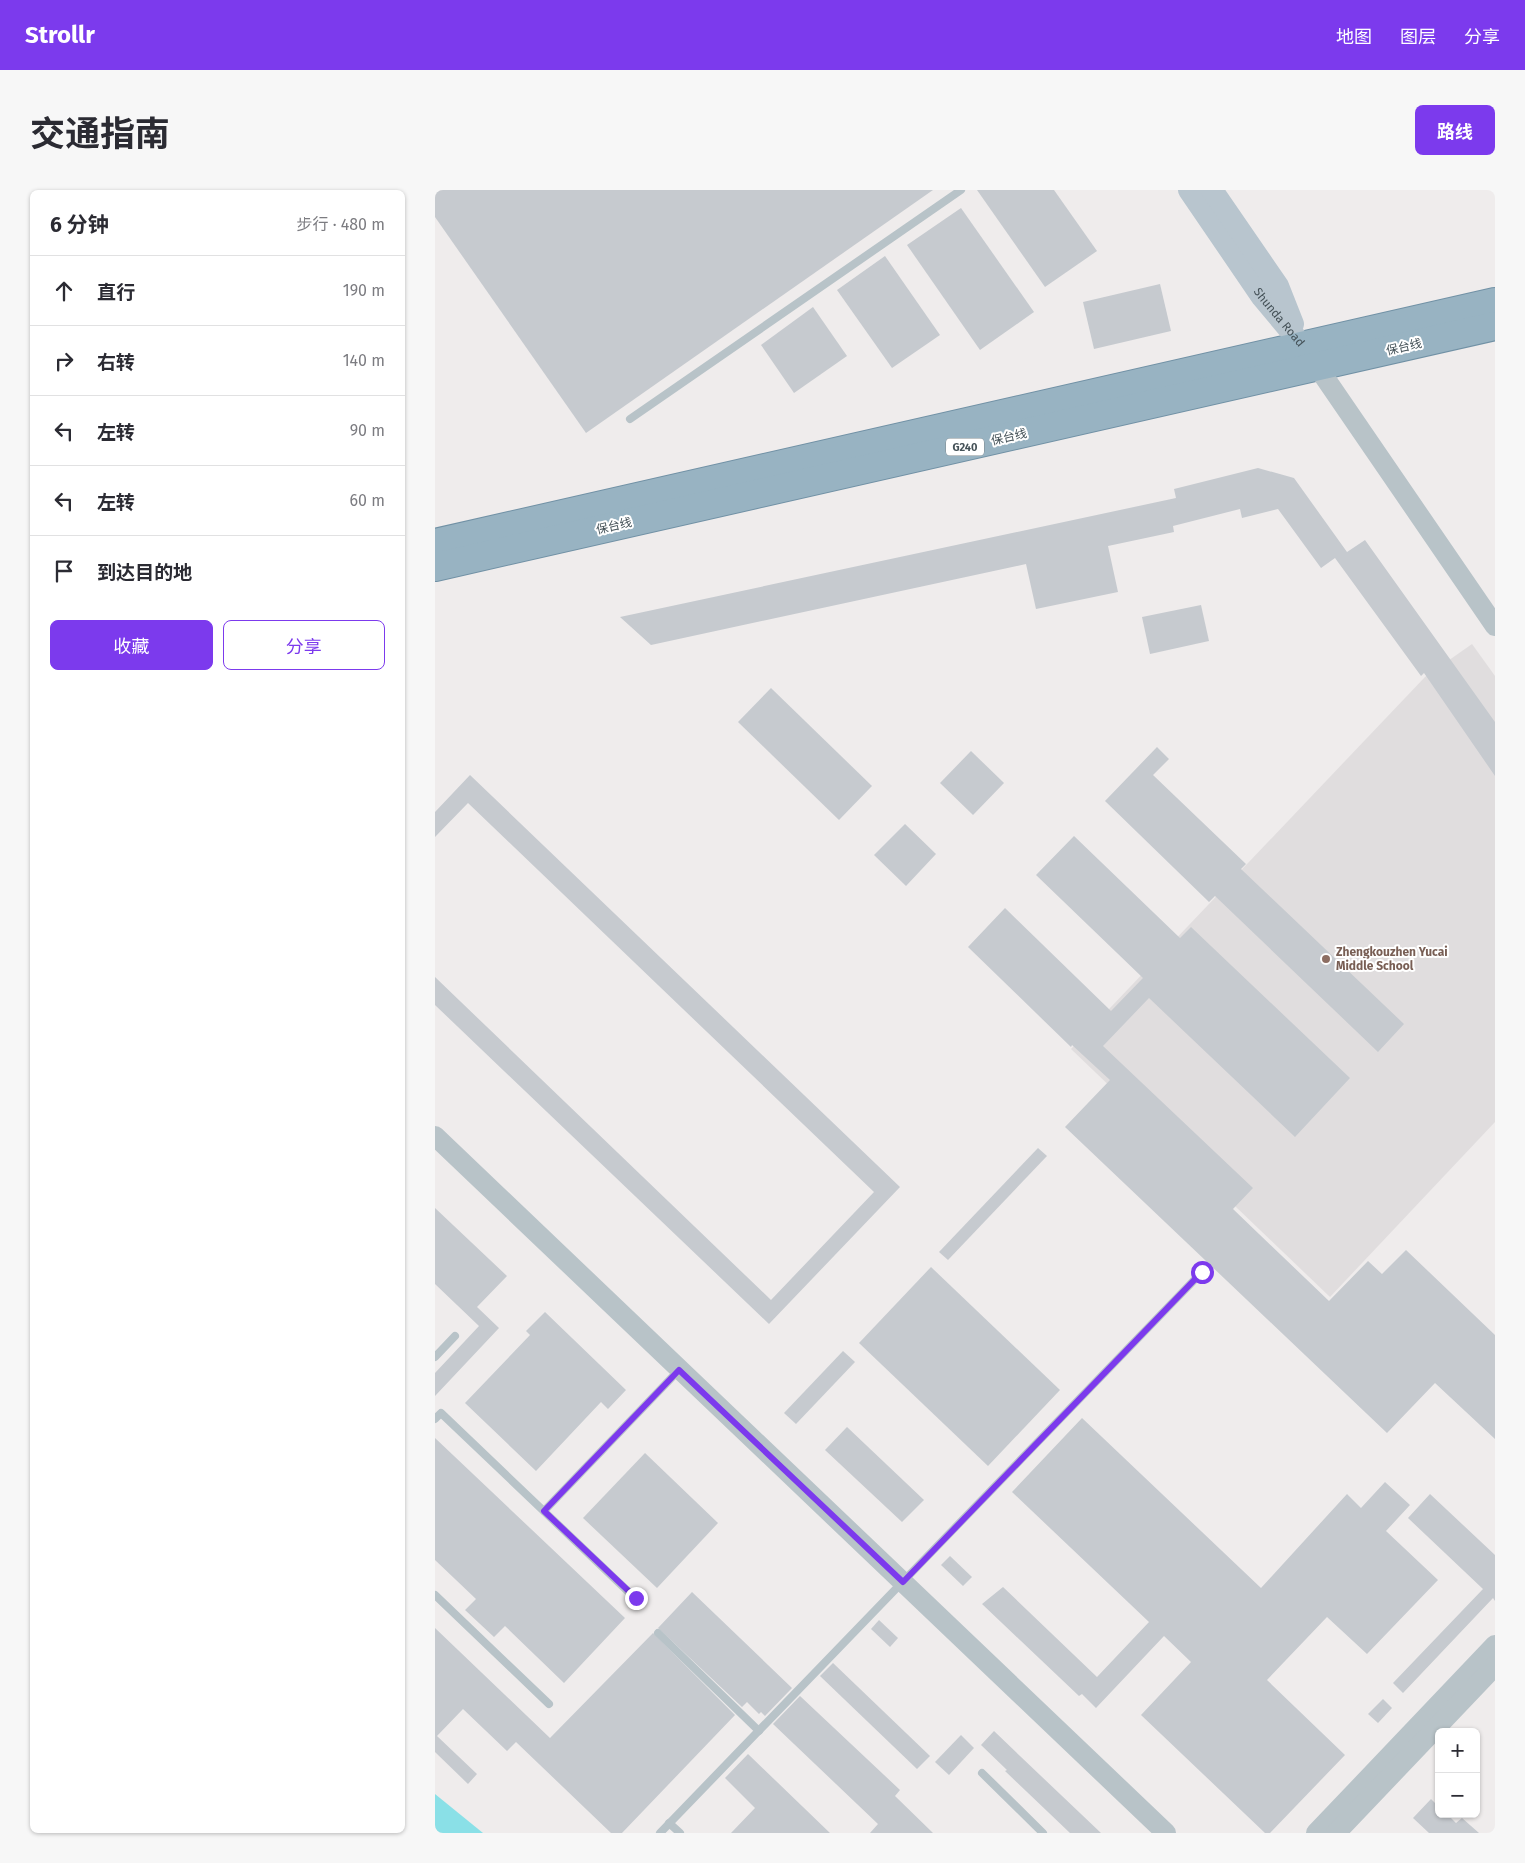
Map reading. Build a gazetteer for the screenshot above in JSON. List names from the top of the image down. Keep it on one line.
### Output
{"streets":{"highway":["保台线","G240"],"main road":["Shunda Road"]},"crossings":[["Shunda Road","保台线"]],"places":["Zhengkouzhen Yucai Middle School"],"page":{"header":"Strollr","nav":["地图","图层","分享"],"title":"交通指南","buttons":["路线",["收藏","分享"]],"heading":["6 分钟","步行 · 480 m"],"list":[["直行","190 m"],["右转","140 m"],["左转","90 m"],["左转","60 m"],"到达目的地"],"map_buttons":["+","−"]}}
